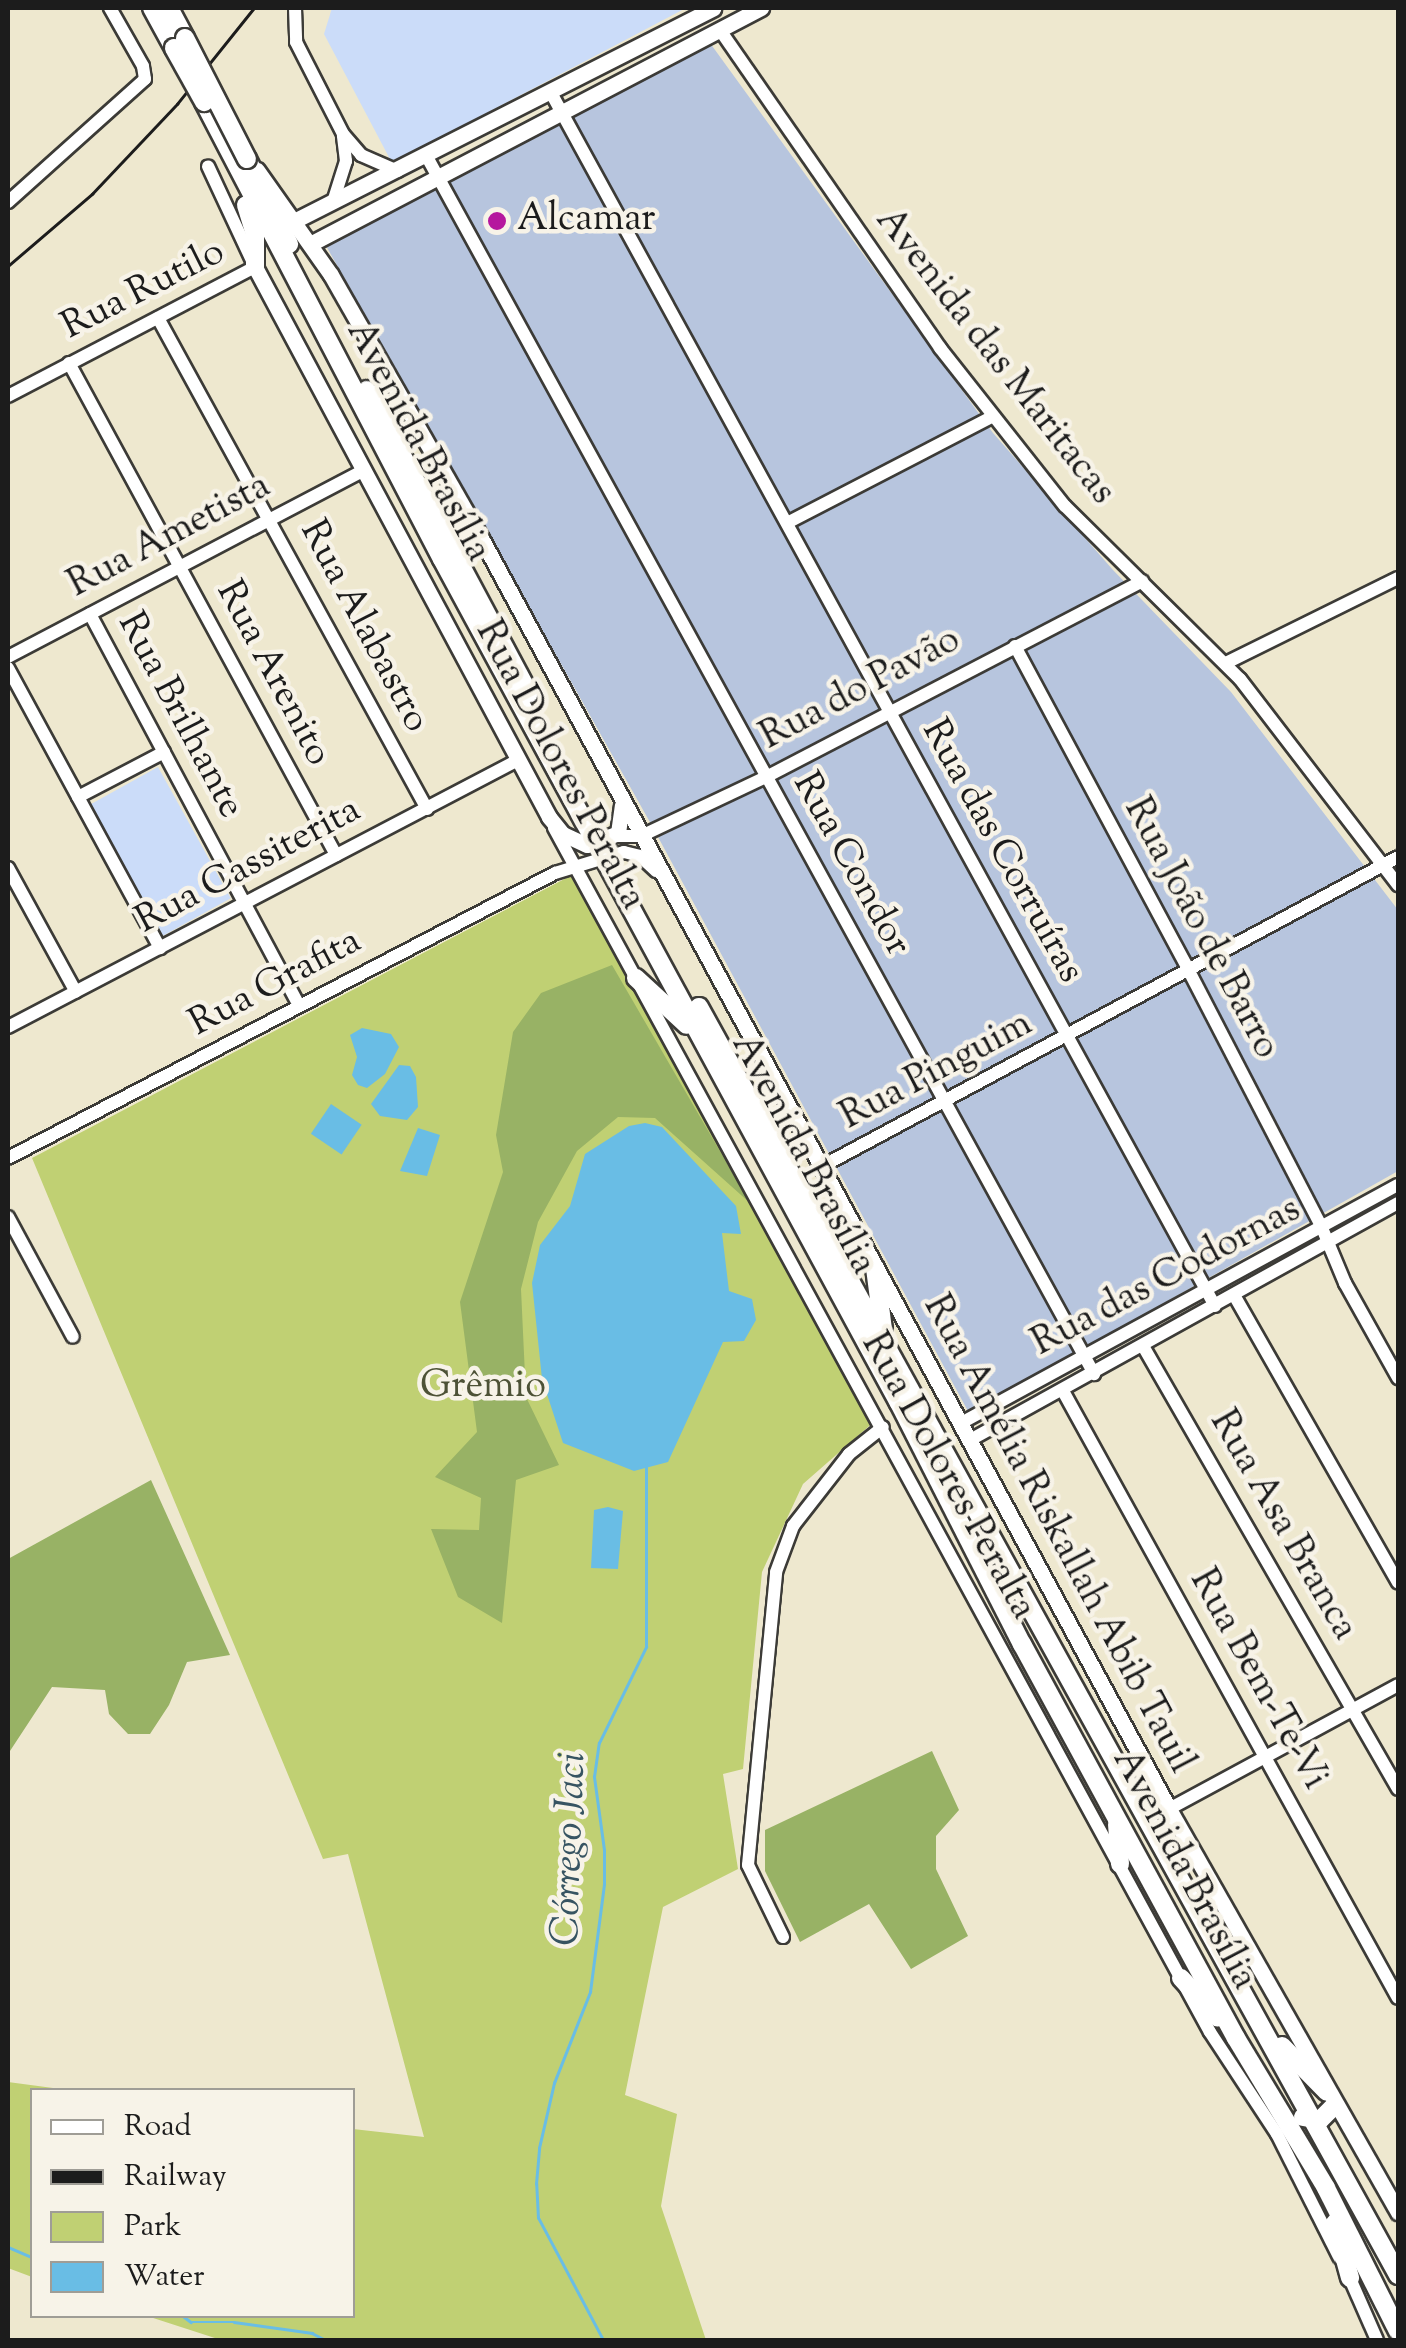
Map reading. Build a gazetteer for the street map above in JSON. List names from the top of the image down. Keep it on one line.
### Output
{"streets":{"highway":["Avenida Brasília"],"main road":["Rua Dolores Peralta","Rua Amélia Riskallah Abib Tauil"],"street":["Rua Rutilo","Avenida das Maritacas","Rua Ametista","Rua Alabastro","Rua Arenito","Rua do Pavão","Rua Brilhante","Rua das Corruíras","Rua Condor","Rua Cassiterita","Rua João de Barro","Rua Grafita","Rua Pinguim","Rua das Codornas","Rua Asa Branca","Rua Bem-Te-Vi"]},"crossings":[["Rua Rutilo","Rua Alabastro"],["Rua Rutilo","Rua Arenito"],["Rua Rutilo","Rua Dolores Peralta"],["Avenida das Maritacas","Rua do Pavão"],["Avenida das Maritacas","Rua Pinguim"],["Avenida Brasília","Rua do Pavão"],["Avenida Brasília","Rua Grafita"],["Avenida Brasília","Rua Amélia Riskallah Abib Tauil"],["Rua Ametista","Rua Alabastro"],["Rua Ametista","Rua Arenito"],["Rua Ametista","Rua Brilhante"],["Rua Ametista","Rua Dolores Peralta"],["Rua Alabastro","Rua Cassiterita"],["Rua Arenito","Rua Cassiterita"],["Rua do Pavão","Rua das Corruíras"],["Rua do Pavão","Rua Condor"],["Rua do Pavão","Rua João de Barro"],["Rua do Pavão","Rua Grafita"],["Rua do Pavão","Rua Amélia Riskallah Abib Tauil"],["Rua Brilhante","Rua Cassiterita"],["Rua Brilhante","Rua Grafita"],["Rua Dolores Peralta","Rua Cassiterita"],["Rua Dolores Peralta","Rua Grafita"],["Rua das Corruíras","Rua Pinguim"],["Rua das Corruíras","Rua das Codornas"],["Rua Condor","Rua Pinguim"],["Rua Condor","Rua das Codornas"],["Rua João de Barro","Rua Pinguim"],["Rua João de Barro","Rua das Codornas"],["Rua Pinguim","Rua Amélia Riskallah Abib Tauil"],["Rua das Codornas","Rua Asa Branca"],["Rua das Codornas","Rua Amélia Riskallah Abib Tauil"],["Rua das Codornas","Rua Bem-Te-Vi"]],"water":["Córrego Jaci"],"parks":["Grêmio"],"places":["Alcamar"],"legend":["Road","Railway","Park","Water"]}
